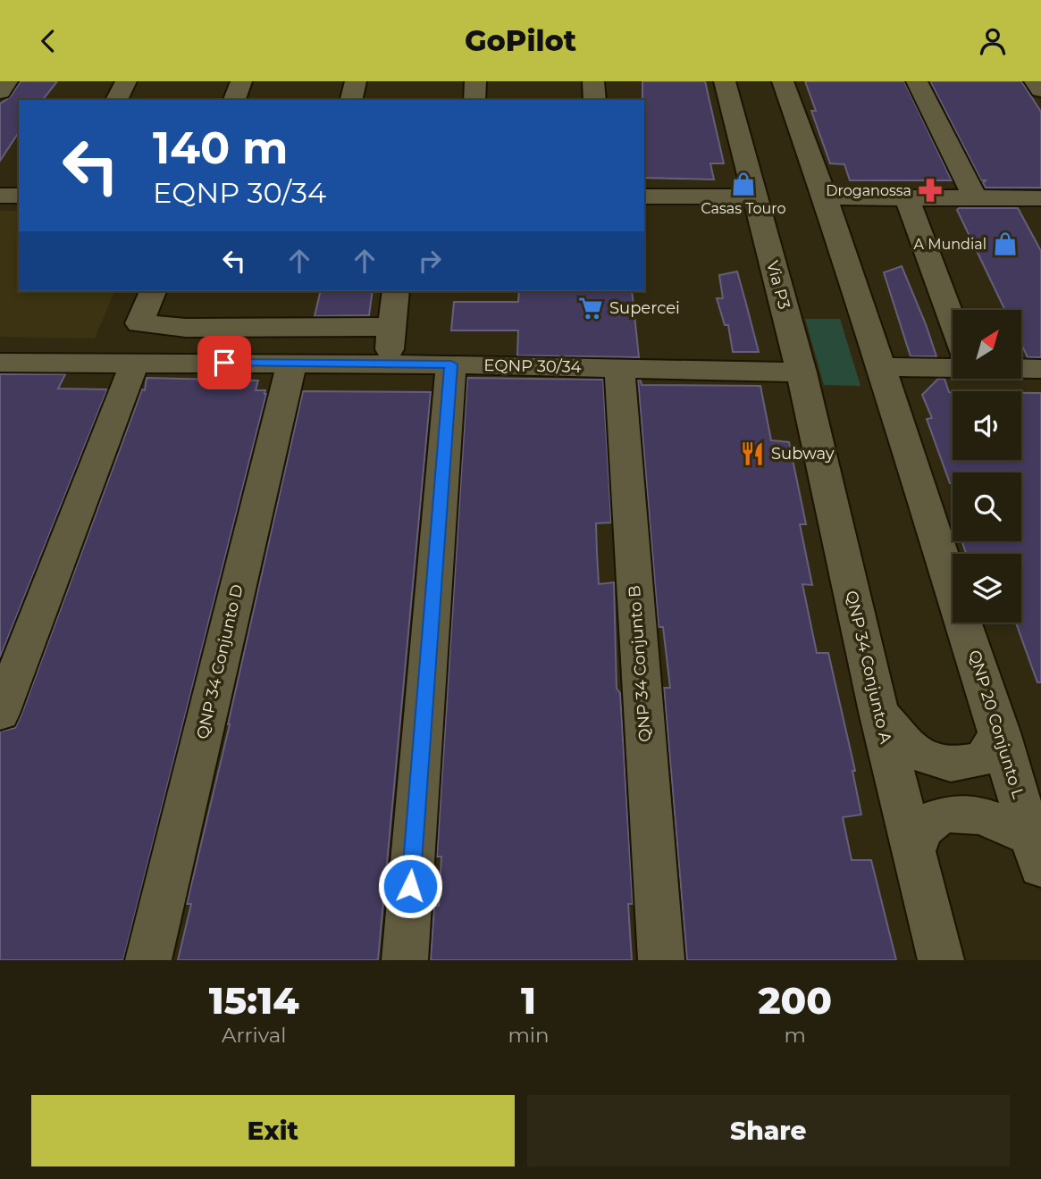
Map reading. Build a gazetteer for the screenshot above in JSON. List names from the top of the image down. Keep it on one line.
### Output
{"streets":{"street":["Via P3","EQNP 30/34","QNP 34 Conjunto D","QNP 34 Conjunto B","QNP 34 Conjunto A","QNP 20 Conjunto L"]},"crossings":[["Via P3","EQNP 30/34"],["Via P3","QNP 34 Conjunto A"],["EQNP 30/34","QNP 34 Conjunto D"],["EQNP 30/34","QNP 34 Conjunto B"],["EQNP 30/34","QNP 34 Conjunto A"]],"places":{"shop":["Casas Touro","A Mundial"],"pharmacy":["Droganossa"],"supermarket":["Supercei"],"restaurant":["Subway"]},"north":"top right","page":{"header":"GoPilot","turn":["140 m","EQNP 30/34"],"eta":["15:14","Arrival","1","min","200","m"],"buttons":["Exit","Share"]}}
